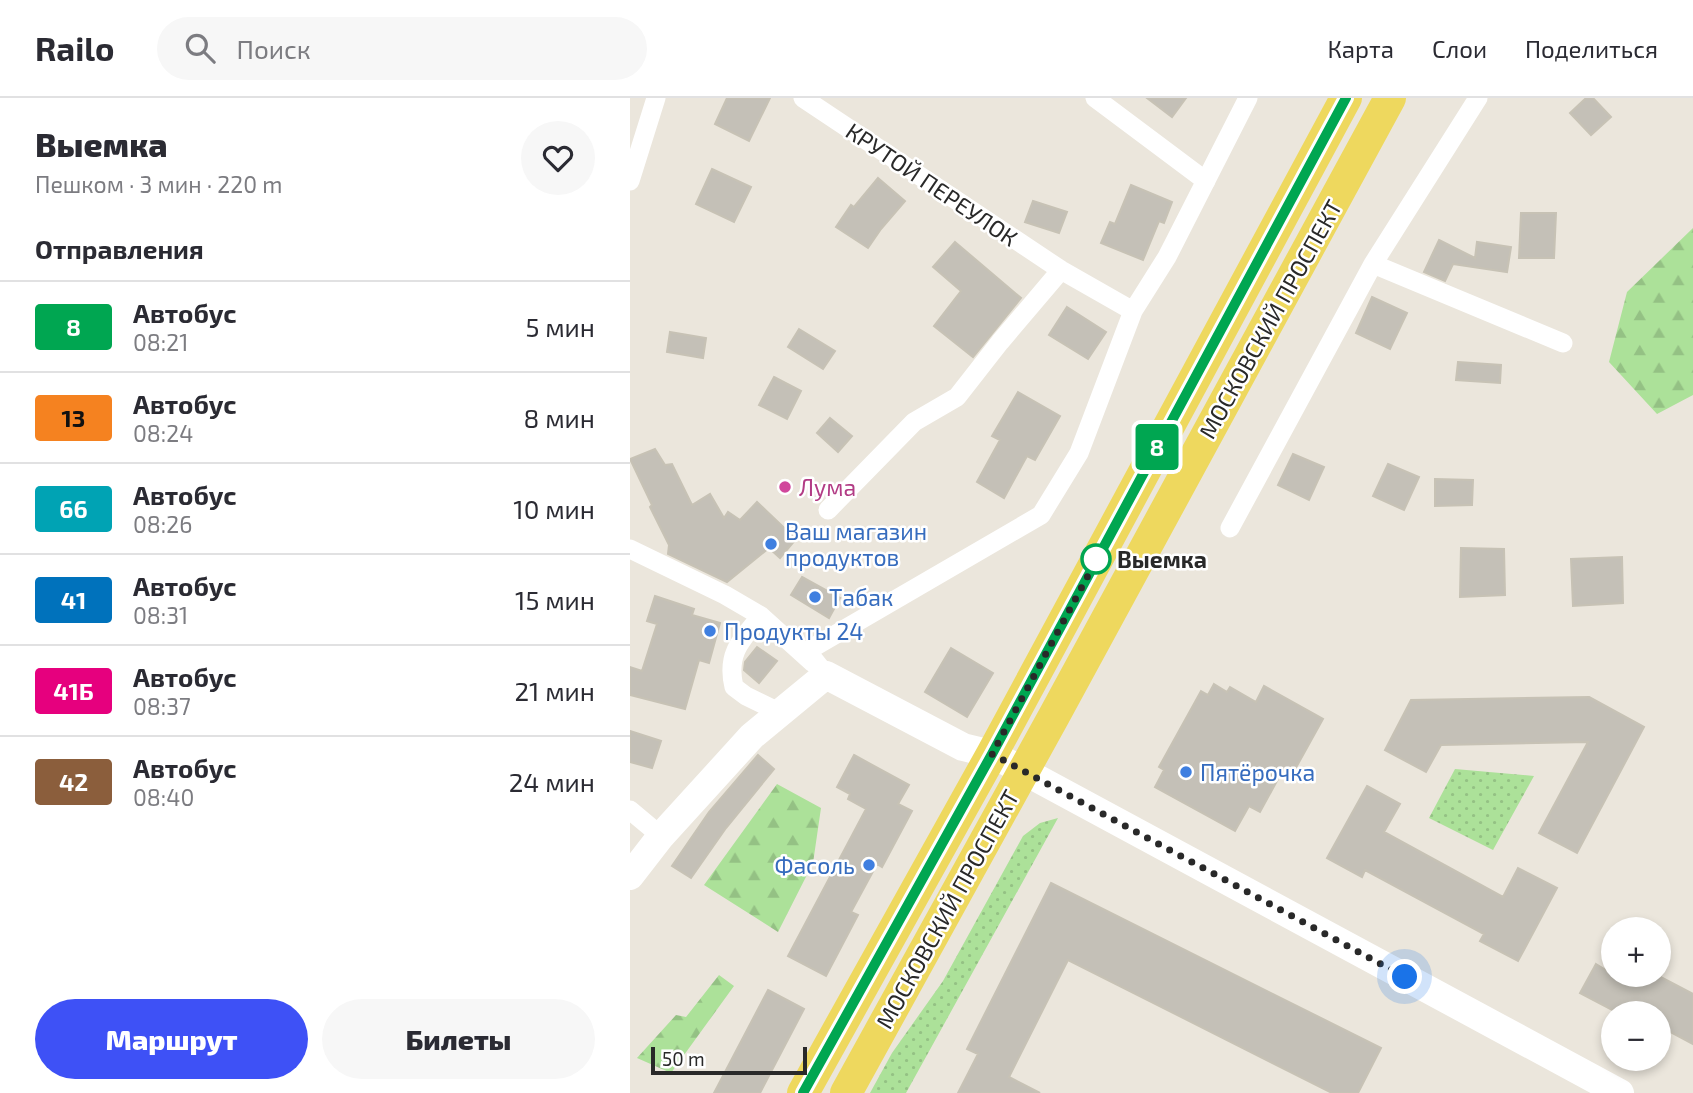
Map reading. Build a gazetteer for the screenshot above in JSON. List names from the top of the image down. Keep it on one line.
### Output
{"streets":{"main road":["МОСКОВСКИЙ ПРОСПЕКТ"],"street":["КРУТОЙ ПЕРЕУЛОК"]},"places":["Лума","Ваш магазин продуктов","Выемка","Табак","Продукты 24","Пятёрочка","Фасоль"],"lines":["bus line 8"],"scale_bar":"50 m","page":{"header":"Railo","search":"Поиск","nav":["Карта","Слои","Поделиться"],"heading":[["Выемка","Пешком · 3 мин · 220 m"],"Отправления"],"on_map":"8","list":[{"mark":"8","name":"Автобус","note":"08:21","value":"5 мин"},{"mark":"13","name":"Автобус","note":"08:24","value":"8 мин"},{"mark":"66","name":"Автобус","note":"08:26","value":"10 мин"},{"mark":"41","name":"Автобус","note":"08:31","value":"15 мин"},{"mark":"41Б","name":"Автобус","note":"08:37","value":"21 мин"},{"mark":"42","name":"Автобус","note":"08:40","value":"24 мин"}],"map_buttons":["+","−"],"buttons":["Маршрут","Билеты"],"scale":"50 m"}}
